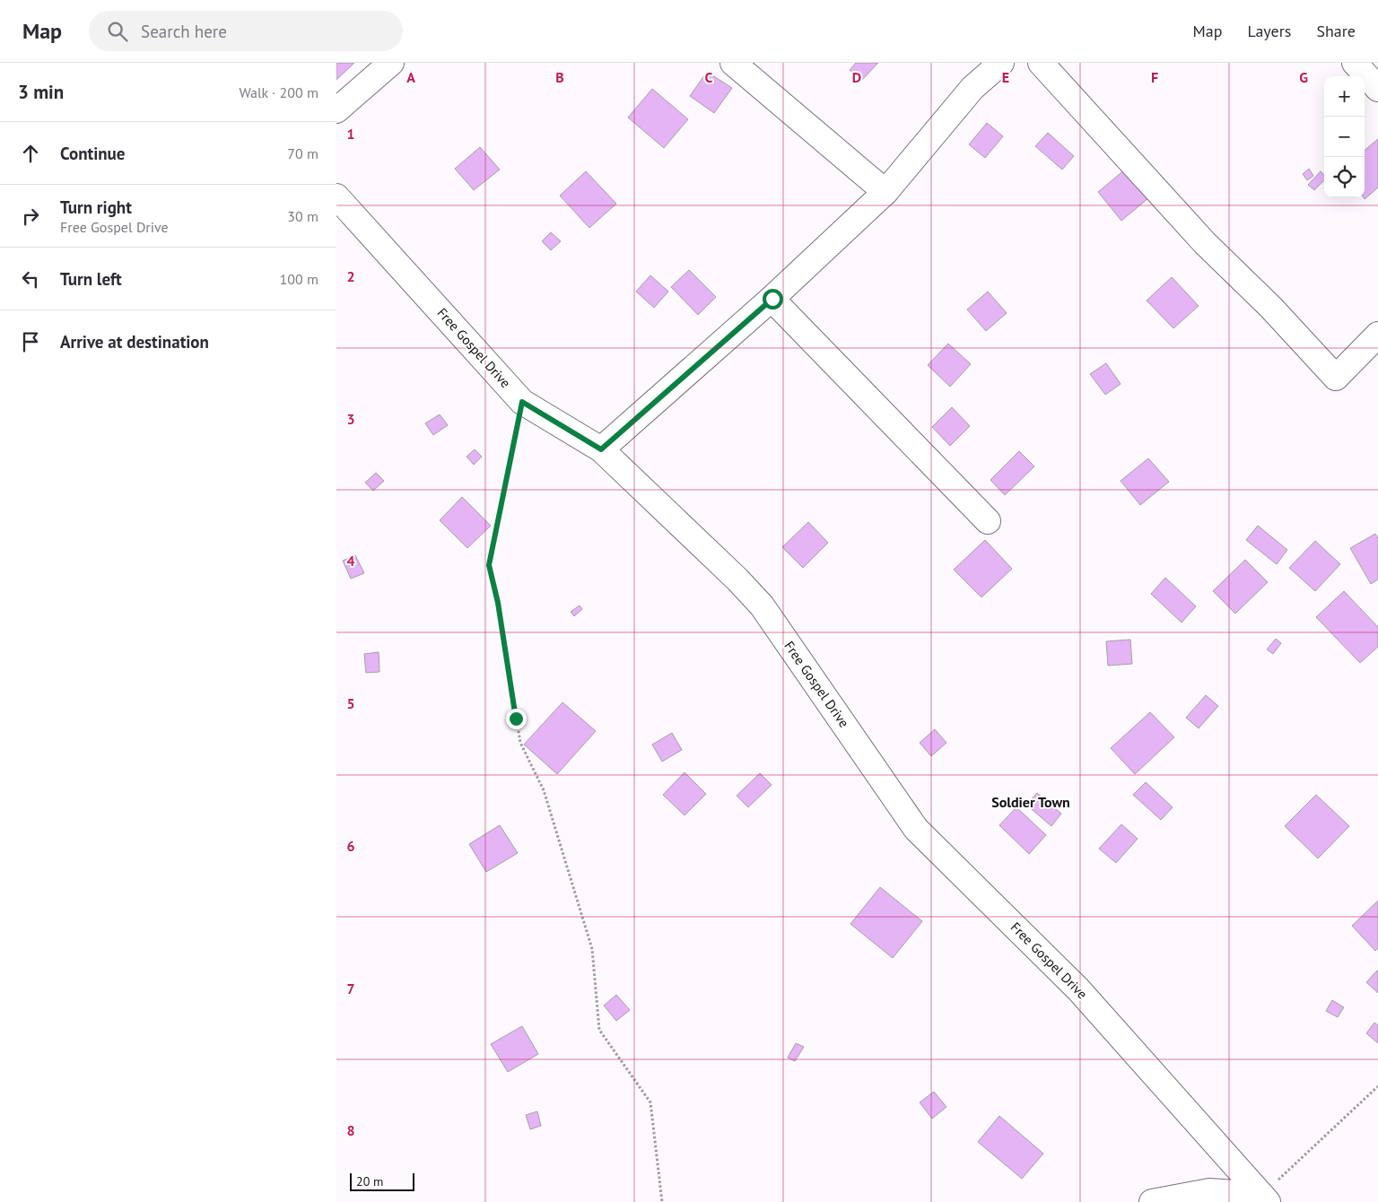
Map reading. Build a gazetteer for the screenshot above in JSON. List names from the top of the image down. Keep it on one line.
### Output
{"streets":{"street":["Free Gospel Drive"]},"districts":["Soldier Town"],"scale_bar":"20 m","page":{"header":"Map","search":"Search here","nav":["Map","Layers","Share"],"heading":["3 min","Walk · 200 m"],"map_buttons":["+","−"],"list":[["Continue","70 m"],["Turn right","Free Gospel Drive","30 m"],["Turn left","100 m"],"Arrive at destination"],"scale":"20 m"},"grid":{"columns":["A","B","C","D","E","F","G"],"rows":["1","2","3","4","5","6","7","8"]}}
